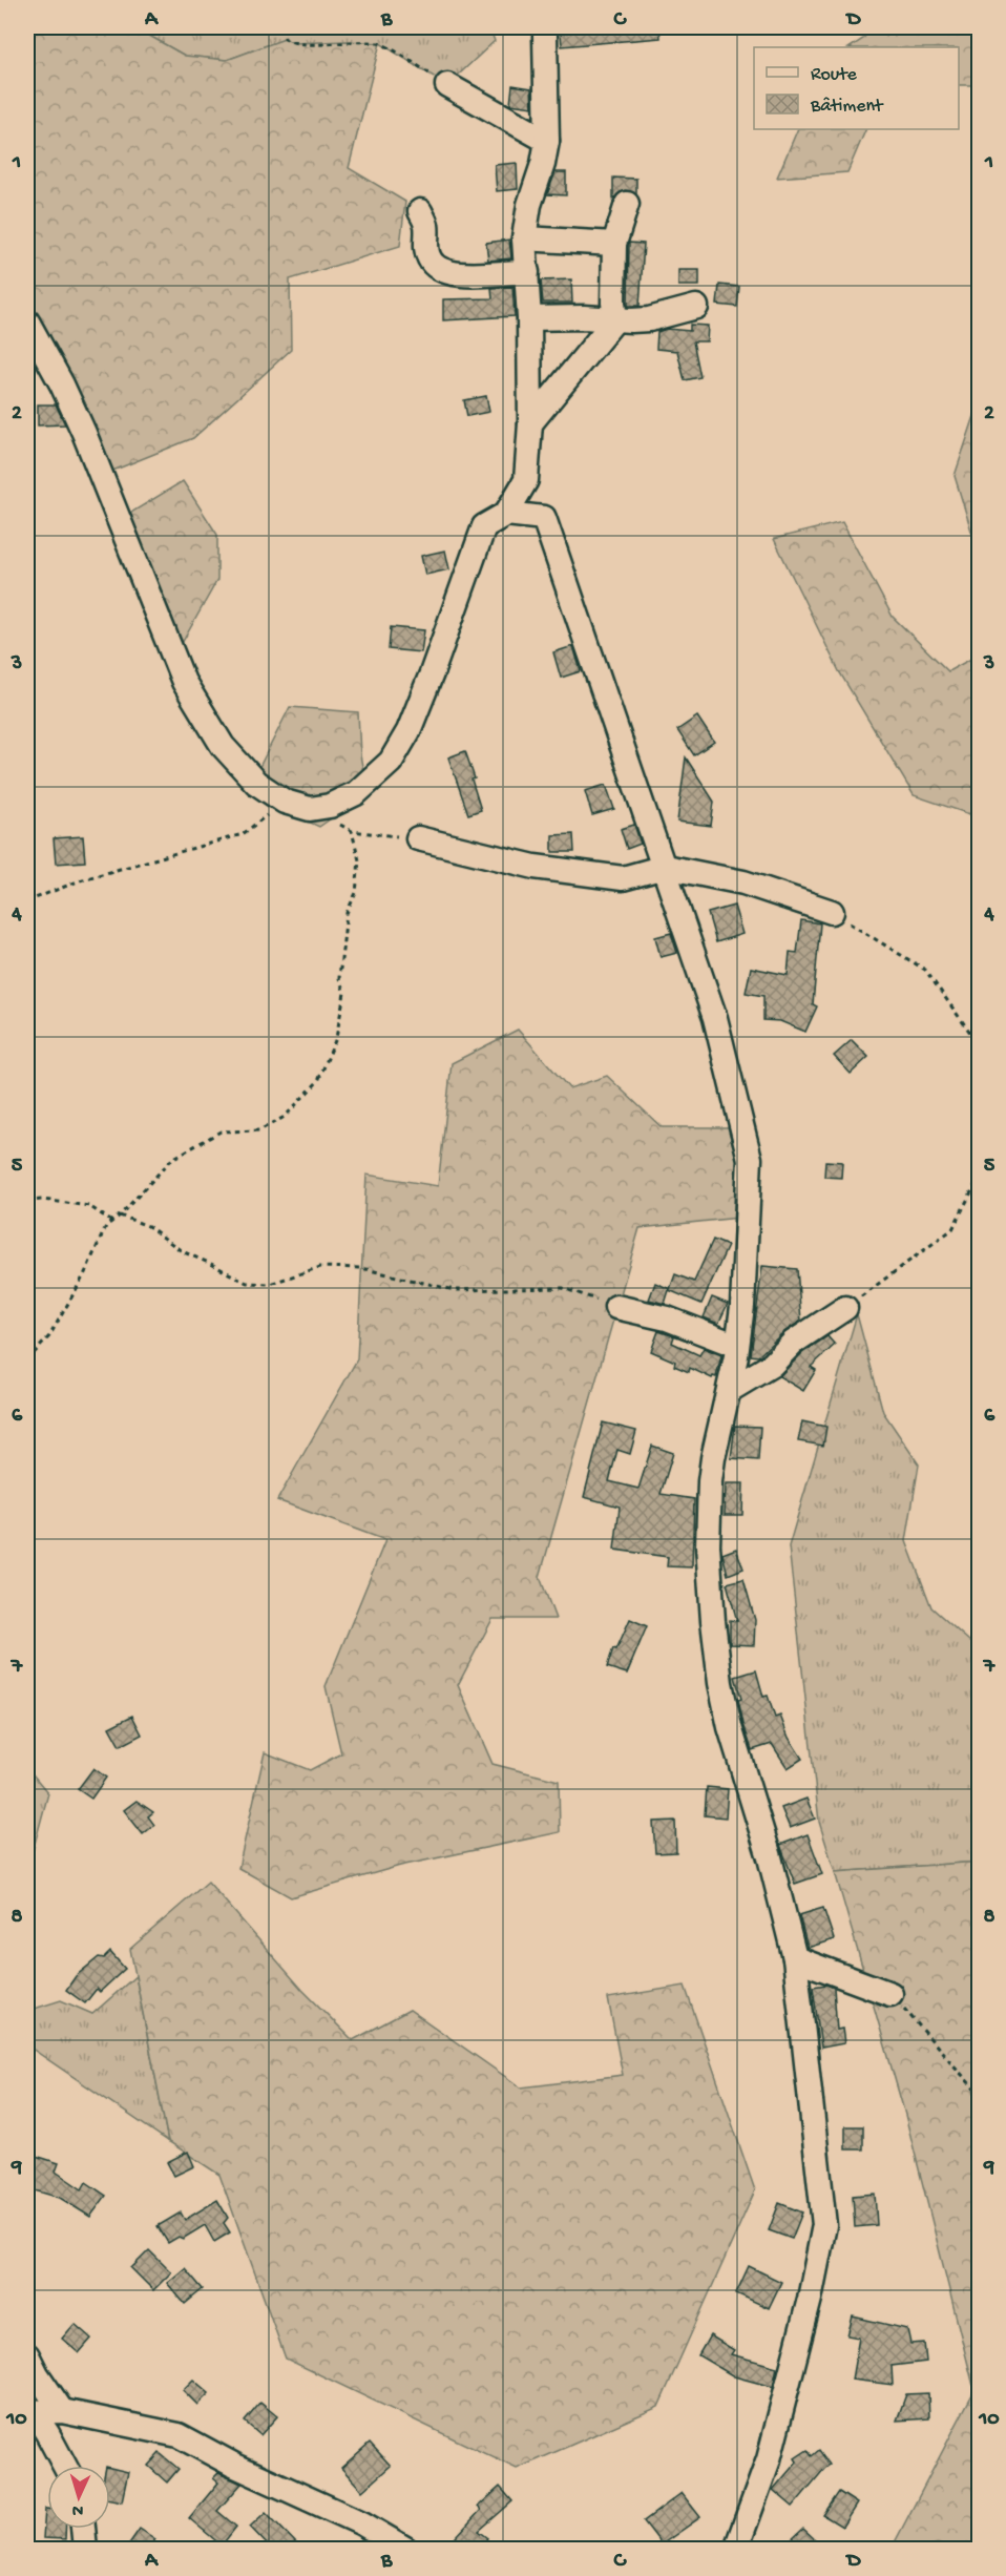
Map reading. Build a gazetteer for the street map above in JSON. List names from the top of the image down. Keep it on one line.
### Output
{"legend":["Route","Bâtiment"],"north":"bottom","grid":{"columns":["A","B","C","D"],"rows":["1","2","3","4","5","6","7","8","9","10"]}}
